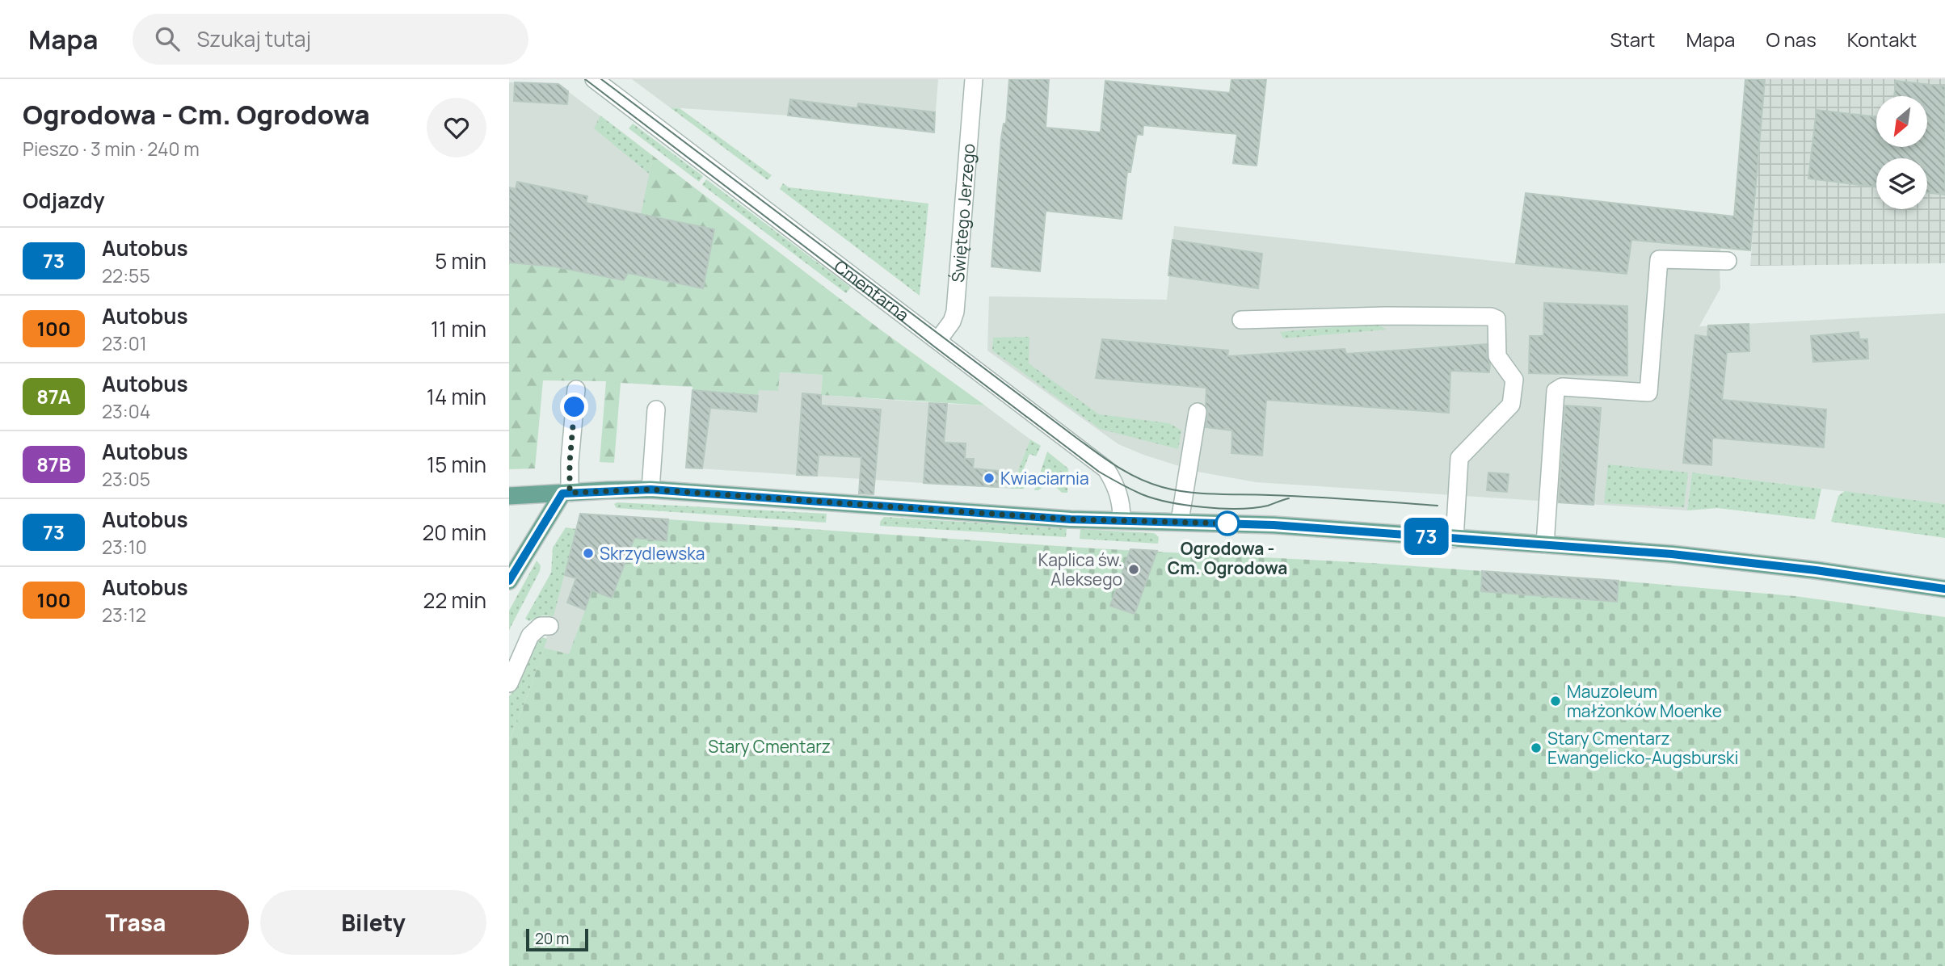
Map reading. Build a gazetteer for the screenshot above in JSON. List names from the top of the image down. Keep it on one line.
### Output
{"streets":{"street":["Świętego Jerzego","Cmentarna"]},"crossings":[["Świętego Jerzego","Cmentarna"]],"parks":["Stary Cmentarz"],"places":["Kwiaciarnia","Ogrodowa - Cm. Ogrodowa","Skrzydlewska","Kaplica św. Aleksego","Mauzoleum małżonków Moenke","Stary Cmentarz Ewangelicko-Augsburski"],"lines":["bus line 73"],"scale_bar":"20 m","north":"bottom left","page":{"header":"Mapa","search":"Szukaj tutaj","nav":["Start","Mapa","O nas","Kontakt"],"heading":[["Ogrodowa - Cm. Ogrodowa","Pieszo · 3 min · 240 m"],"Odjazdy"],"on_map":"73","list":[{"mark":"73","name":"Autobus","note":"22:55","value":"5 min"},{"mark":"100","name":"Autobus","note":"23:01","value":"11 min"},{"mark":"87A","name":"Autobus","note":"23:04","value":"14 min"},{"mark":"87B","name":"Autobus","note":"23:05","value":"15 min"},{"mark":"73","name":"Autobus","note":"23:10","value":"20 min"},{"mark":"100","name":"Autobus","note":"23:12","value":"22 min"}],"buttons":["Trasa","Bilety"],"scale":"20 m"}}
